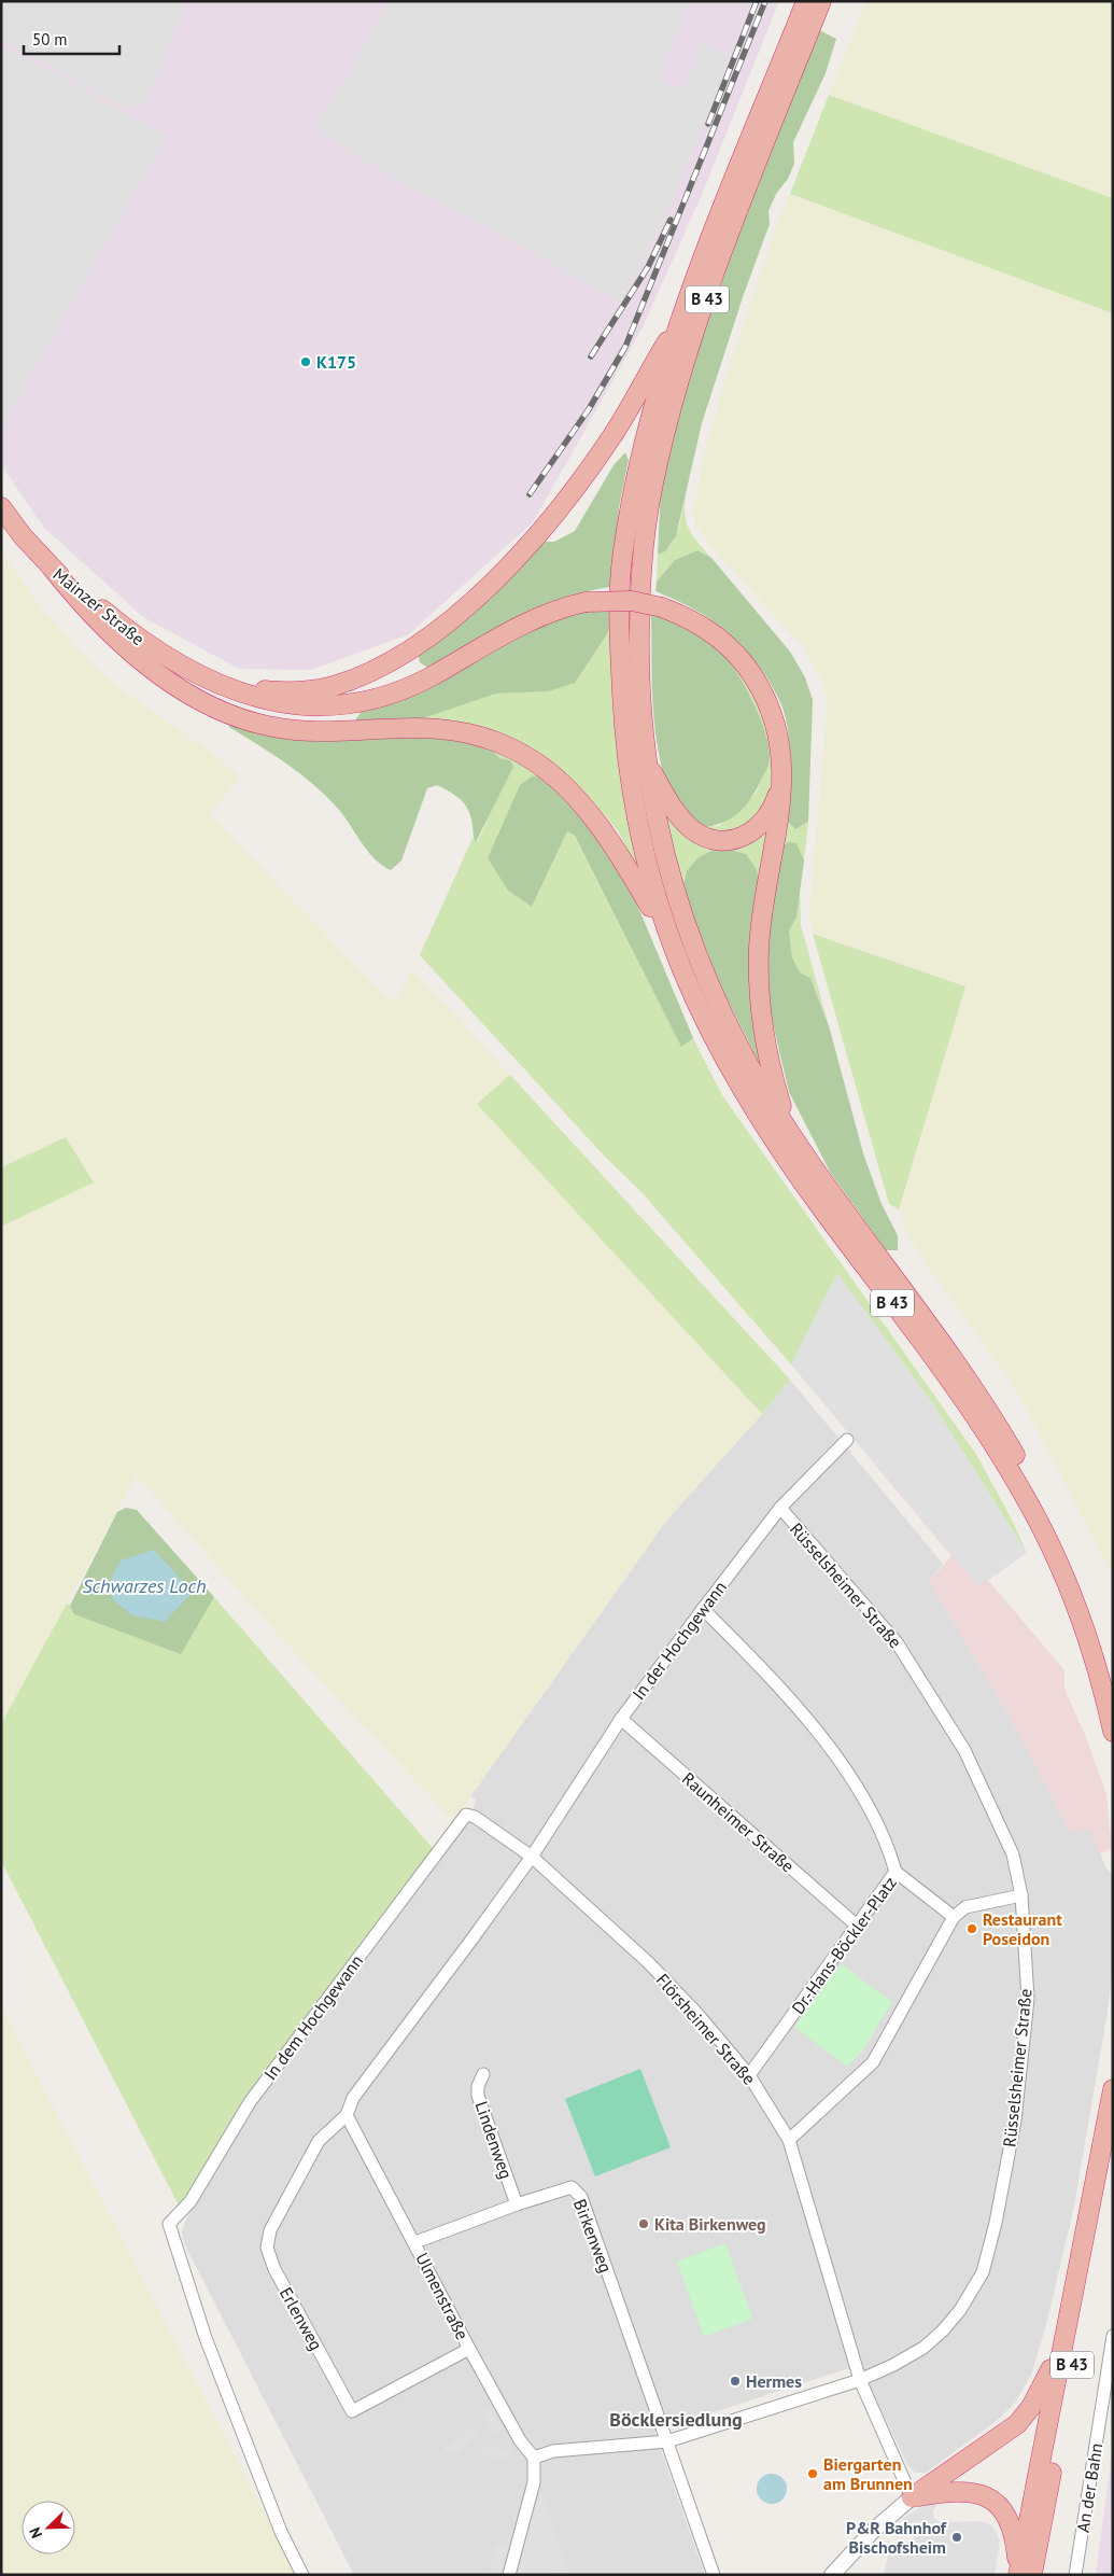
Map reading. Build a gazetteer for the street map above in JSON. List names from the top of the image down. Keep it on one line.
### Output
{"streets":{"highway":["B 43","Mainzer Straße"],"street":["Rüsselsheimer Straße","In der Hochgewann","Raunheimer Straße","Dr.-Hans-Böckler-Platz","In dem Hochgewann","Flörsheimer Straße","Lindenweg","Birkenweg","Ulmenstraße","Erlenweg","An der Bahn"]},"crossings":[["Rüsselsheimer Straße","In der Hochgewann"],["Rüsselsheimer Straße","Flörsheimer Straße"],["In der Hochgewann","Raunheimer Straße"],["In der Hochgewann","Flörsheimer Straße"],["Raunheimer Straße","Dr.-Hans-Böckler-Platz"],["Dr.-Hans-Böckler-Platz","Flörsheimer Straße"],["In dem Hochgewann","Flörsheimer Straße"],["Lindenweg","Birkenweg"],["Birkenweg","Ulmenstraße"],["Ulmenstraße","Erlenweg"]],"districts":["Böcklersiedlung"],"water":["Schwarzes Loch"],"places":["K175","Restaurant Poseidon","Kita Birkenweg","Hermes","Biergarten am Brunnen","P&R Bahnhof Bischofsheim"],"scale_bar":"50 m","north":"bottom left"}
